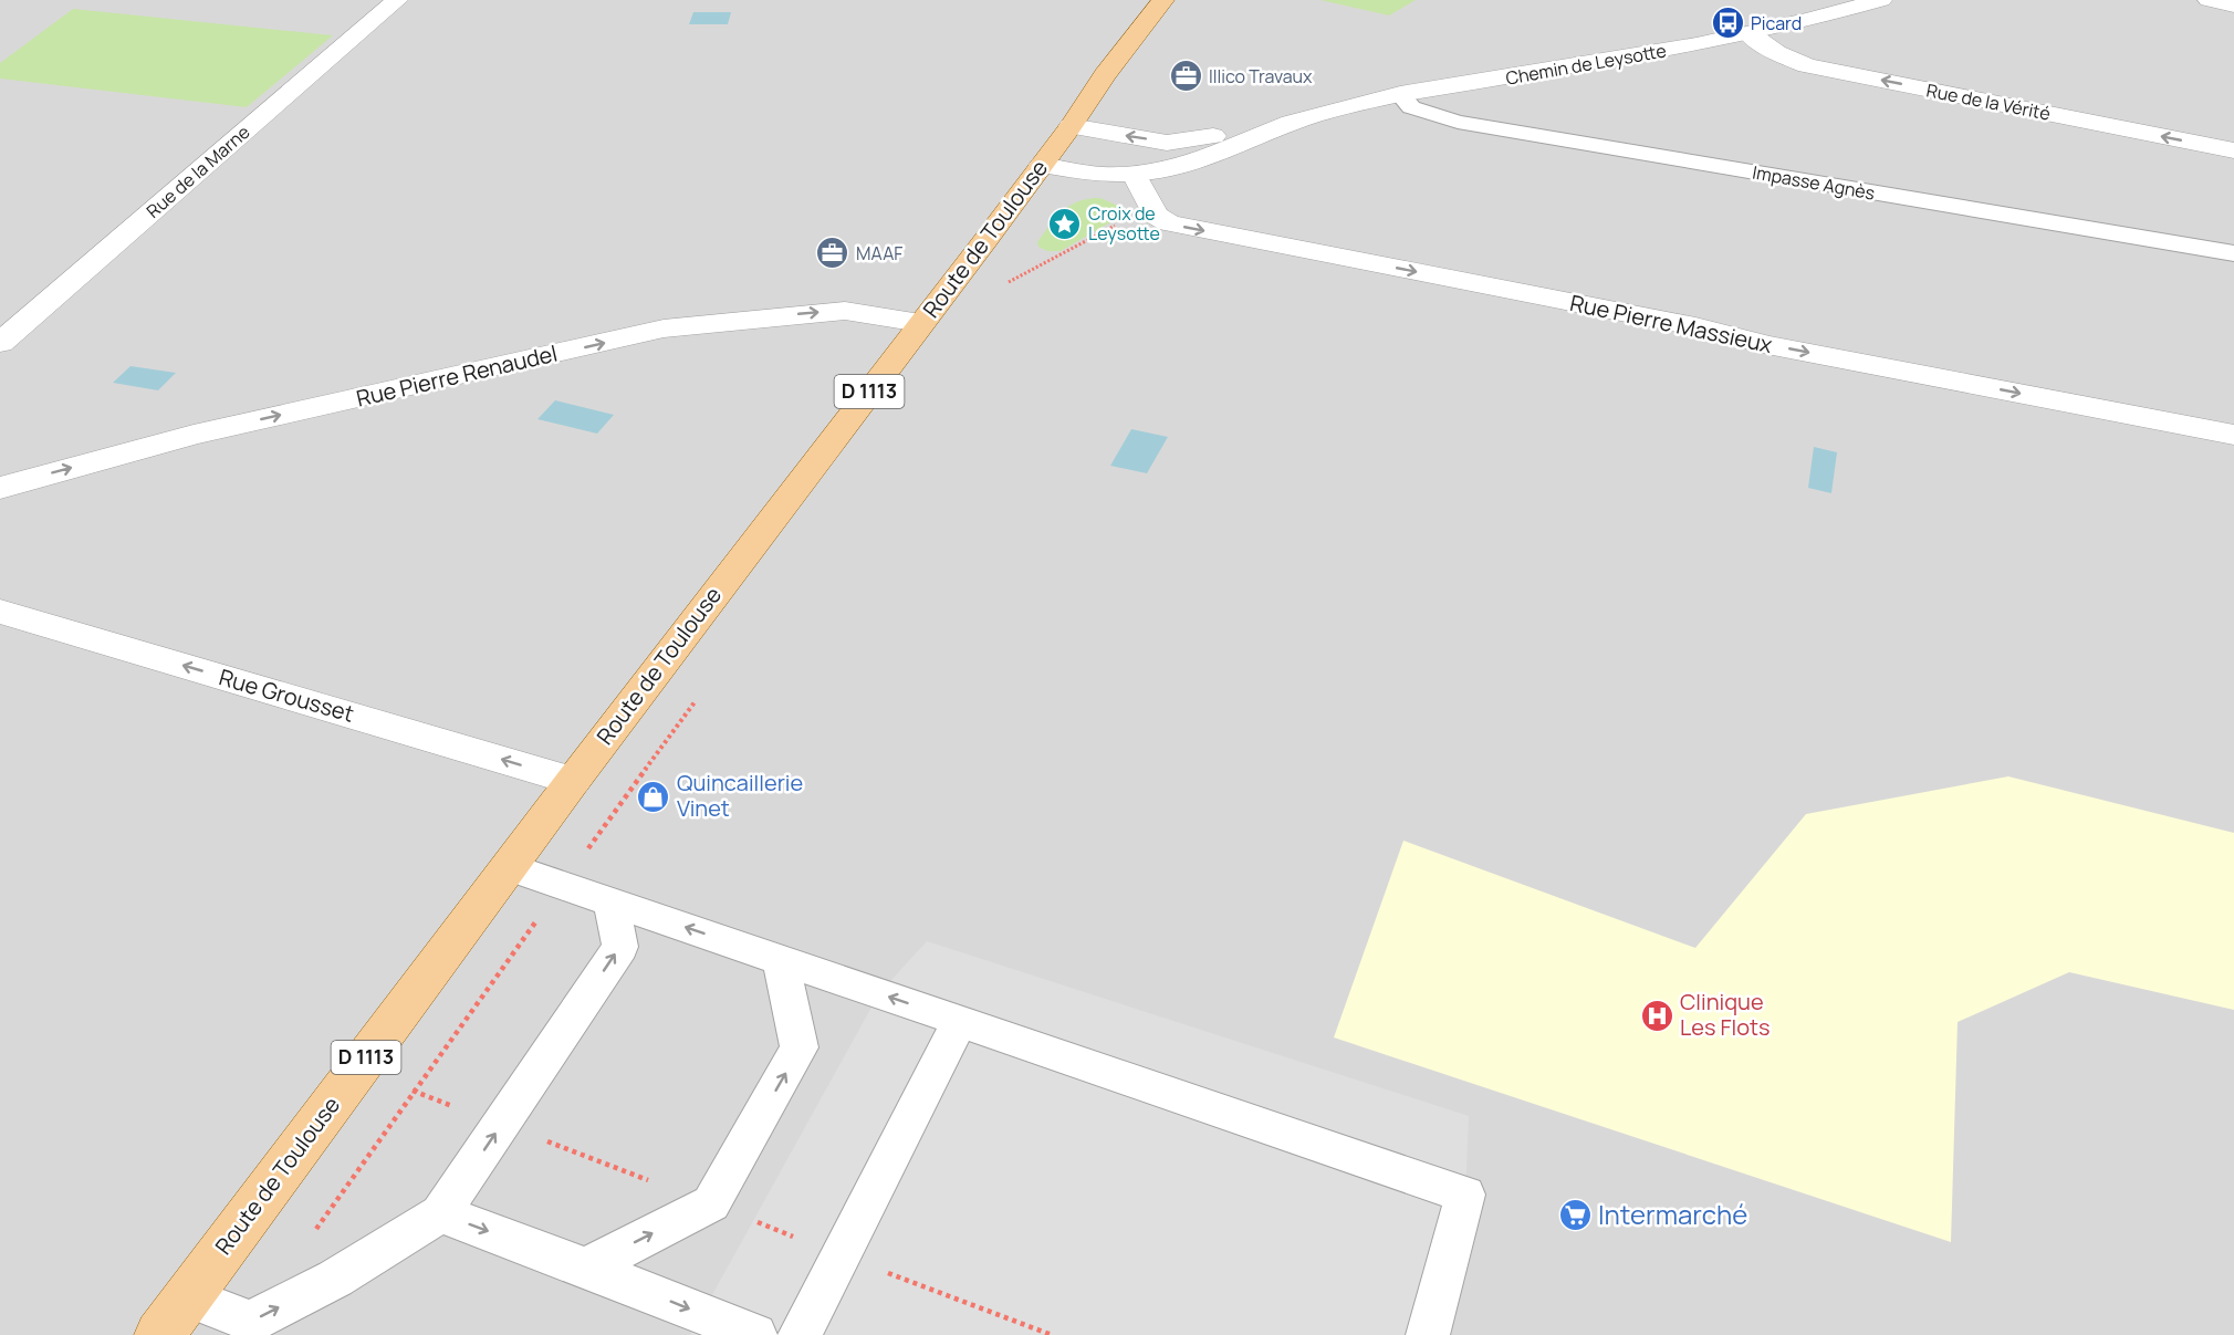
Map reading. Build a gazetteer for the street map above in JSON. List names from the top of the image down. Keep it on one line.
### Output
{"streets":{"main road":["Route de Toulouse","D 1113"],"street":["Chemin de Leysotte","Rue de la Vérité","Rue de la Marne","Rue Pierre Massieux","Rue Pierre Renaudel","Rue Grousset"],"lane":["Impasse Agnès"]},"crossings":[["Chemin de Leysotte","Rue de la Vérité"],["Chemin de Leysotte","Impasse Agnès"],["Chemin de Leysotte","Route de Toulouse"],["Chemin de Leysotte","Rue Pierre Massieux"],["Route de Toulouse","Rue Pierre Renaudel"],["Route de Toulouse","Rue Grousset"]],"one_way":["Rue de la Vérité","Rue Pierre Massieux","Rue Pierre Renaudel","Rue Grousset"],"places":{"bus stop":["Picard"],"office":["Illico Travaux","MAAF"],"place":["Croix de Leysotte"],"shop":["Quincaillerie Vinet"],"hospital":["Clinique Les Flots"],"supermarket":["Intermarché"]}}
